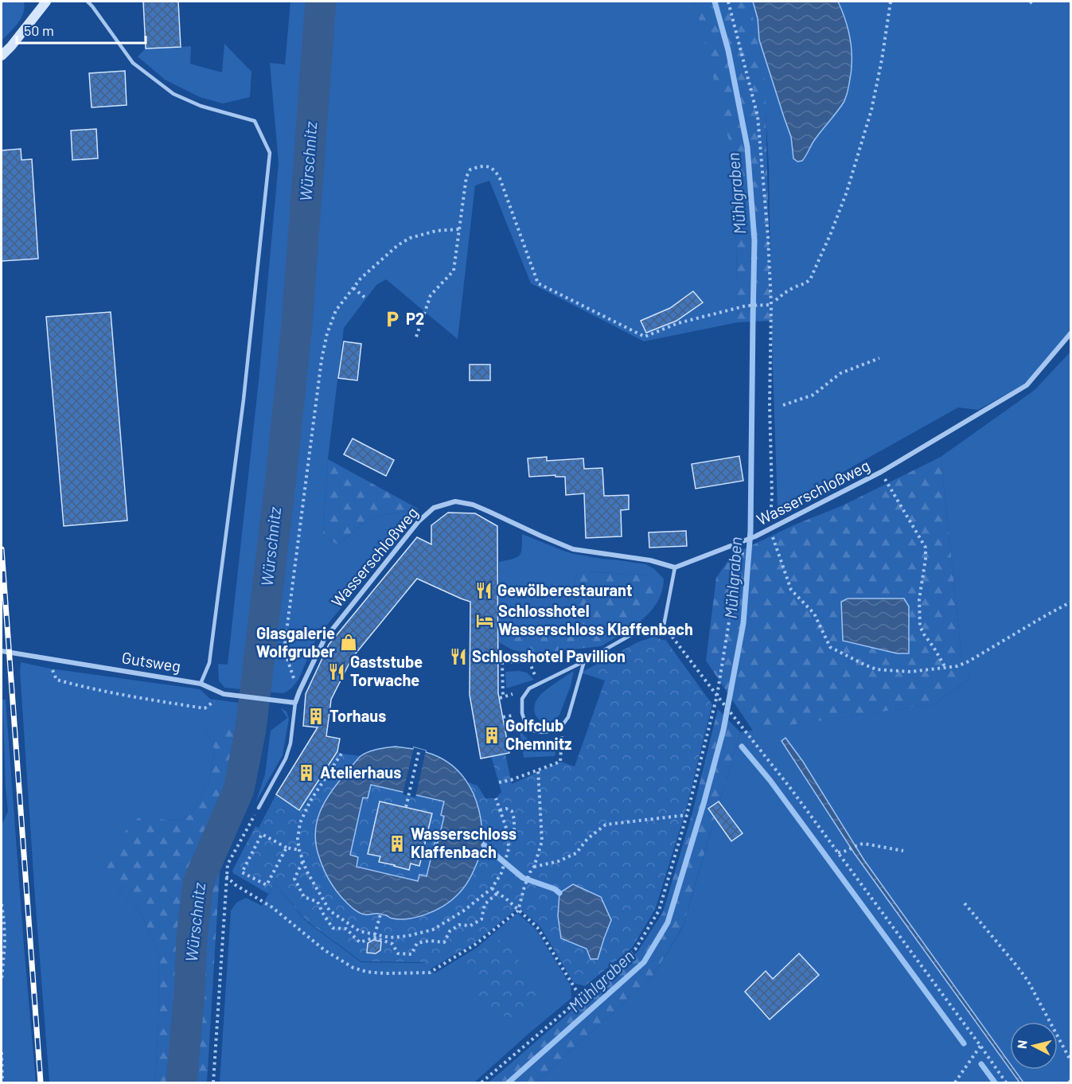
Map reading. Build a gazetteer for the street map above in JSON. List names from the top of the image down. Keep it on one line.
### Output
{"streets":{"street":["Wasserschloßweg","Gutsweg"]},"crossings":[["Wasserschloßweg","Gutsweg"]],"water":["Würschnitz","Mühlgraben"],"places":{"parking":["P2"],"restaurant":["Gewölberestaurant","Schlosshotel Pavillion","Gaststube Torwache"],"hotel":["Schlosshotel Wasserschloss Klaffenbach"],"shop":["Glasgalerie Wolfgruber"],"building":["Torhaus","Golfclub Chemnitz","Atelierhaus","Wasserschloss Klaffenbach"]},"scale_bar":"50 m","north":"left"}
